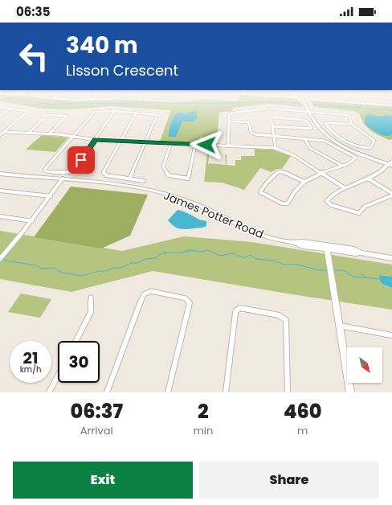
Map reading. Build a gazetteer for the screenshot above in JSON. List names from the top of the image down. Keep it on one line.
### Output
{"streets":{"main road":["James Potter Road"]},"north":"bottom right","page":{"status":"06:35","turn":["340 m","Lisson Crescent"],"speed":"21 km/h","limit":"30","eta":["06:37","Arrival","2","min","460","m"],"buttons":["Exit","Share"]}}
